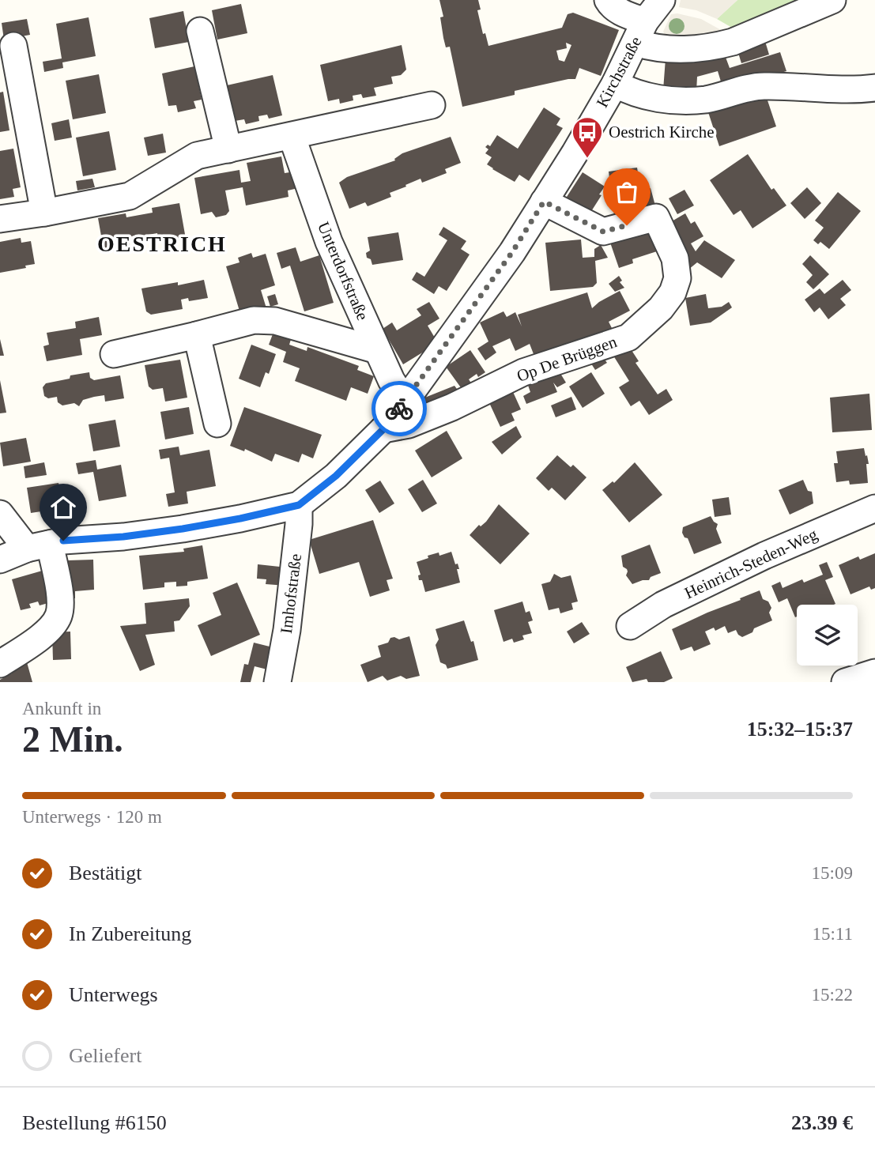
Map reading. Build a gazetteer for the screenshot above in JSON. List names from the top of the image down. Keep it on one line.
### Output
{"streets":{"street":["Kirchstraße","Unterdorfstraße","Op De Brüggen","Heinrich-Steden-Weg","Imhofstraße"]},"crossings":[["Kirchstraße","Unterdorfstraße"],["Kirchstraße","Op De Brüggen"],["Kirchstraße","Imhofstraße"]],"districts":["OESTRICH"],"places":{"bus stop":["Oestrich Kirche"]},"page":{"heading":["2 Min.","Ankunft in","15:32–15:37"],"panel":["Bestellung #6150","23.39 €"],"bar":"Unterwegs · 120 m","list":[["Bestätigt","15:09"],["In Zubereitung","15:11"],["Unterwegs","15:22"],"Geliefert"]}}
